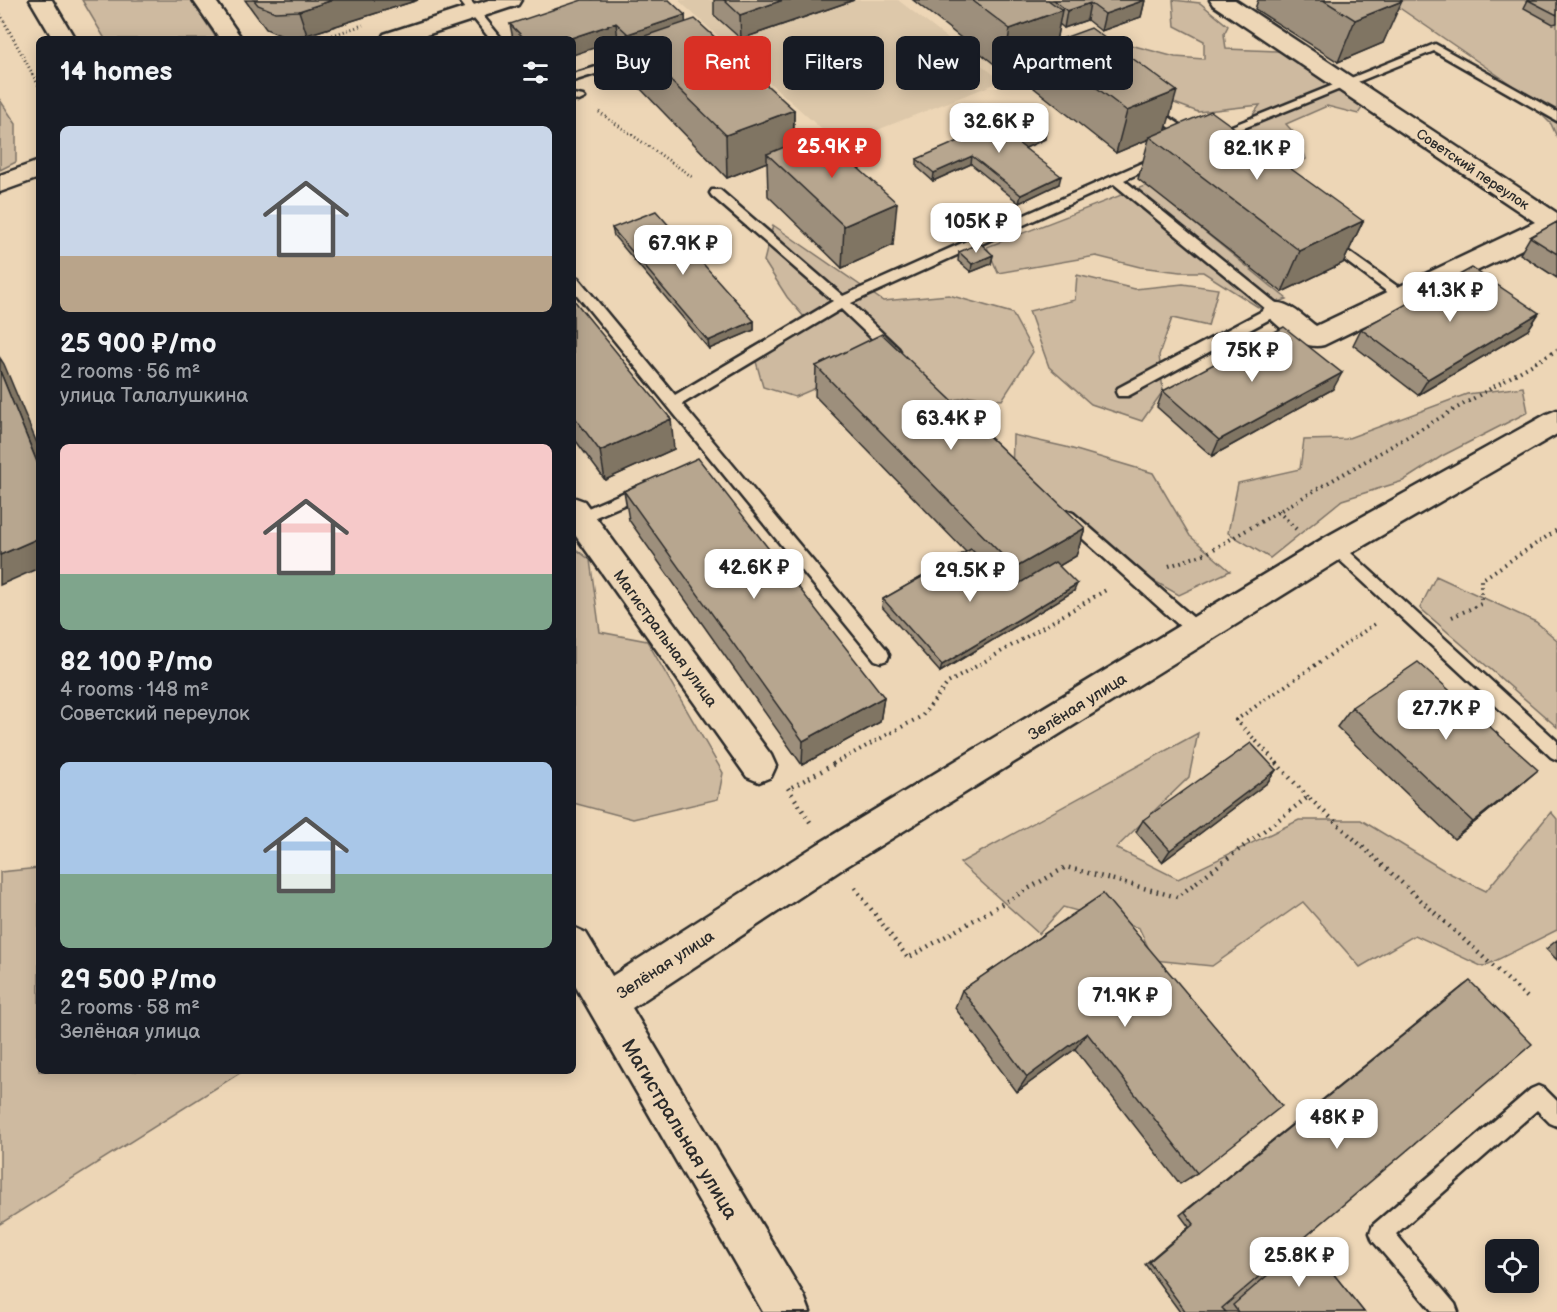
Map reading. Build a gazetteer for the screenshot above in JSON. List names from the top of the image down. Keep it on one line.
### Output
{"streets":{"street":["Советский переулок","Магистральная улица","Зелёная улица"]},"crossings":[["Магистральная улица","Зелёная улица"]],"page":{"chip":["Buy","Rent","Filters","New","Apartment"],"heading":"14 homes","price":["32.6K ₽","25.9K ₽","82.1K ₽","105K ₽","67.9K ₽","41.3K ₽","75K ₽","63.4K ₽","42.6K ₽","29.5K ₽","27.7K ₽","71.9K ₽","48K ₽","25.8K ₽"],"list":[{"name":"25 900 ₽/mo","note":"2 rooms · 56 m² · улица Талалушкина"},{"name":"82 100 ₽/mo","note":"4 rooms · 148 m² · Советский переулок"},{"name":"29 500 ₽/mo","note":"2 rooms · 58 m² · Зелёная улица"}]}}
